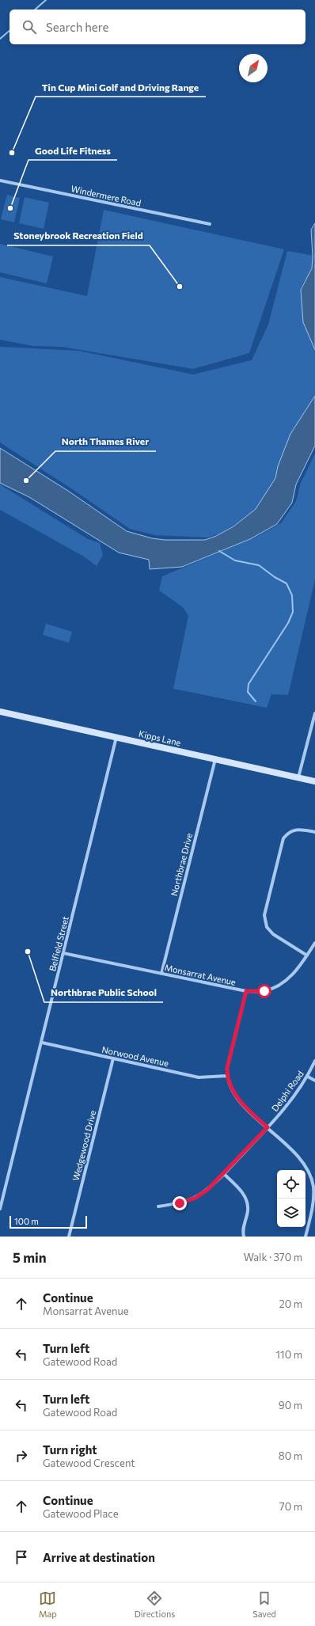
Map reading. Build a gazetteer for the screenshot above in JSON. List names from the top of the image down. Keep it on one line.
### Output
{"streets":{"street":["Windermere Road","Kipps Lane","Northbrae Drive","Belfield Street","Monsarrat Avenue","Norwood Avenue","Delphi Road","Wedgewood Drive"]},"crossings":[["Kipps Lane","Northbrae Drive"],["Kipps Lane","Belfield Street"],["Northbrae Drive","Monsarrat Avenue"],["Belfield Street","Monsarrat Avenue"],["Belfield Street","Norwood Avenue"],["Norwood Avenue","Wedgewood Drive"]],"places":["Tin Cup Mini Golf and Driving Range","Good Life Fitness","Stoneybrook Recreation Field","North Thames River","Northbrae Public School"],"scale_bar":"100 m","north":"top right","page":{"search":"Search here","scale":"100 m","heading":["5 min","Walk · 370 m"],"list":[["Continue","Monsarrat Avenue","20 m"],["Turn left","Gatewood Road","110 m"],["Turn left","Gatewood Road","90 m"],["Turn right","Gatewood Crescent","80 m"],["Continue","Gatewood Place","70 m"],"Arrive at destination"],"nav":["Map","Directions","Saved"]}}
